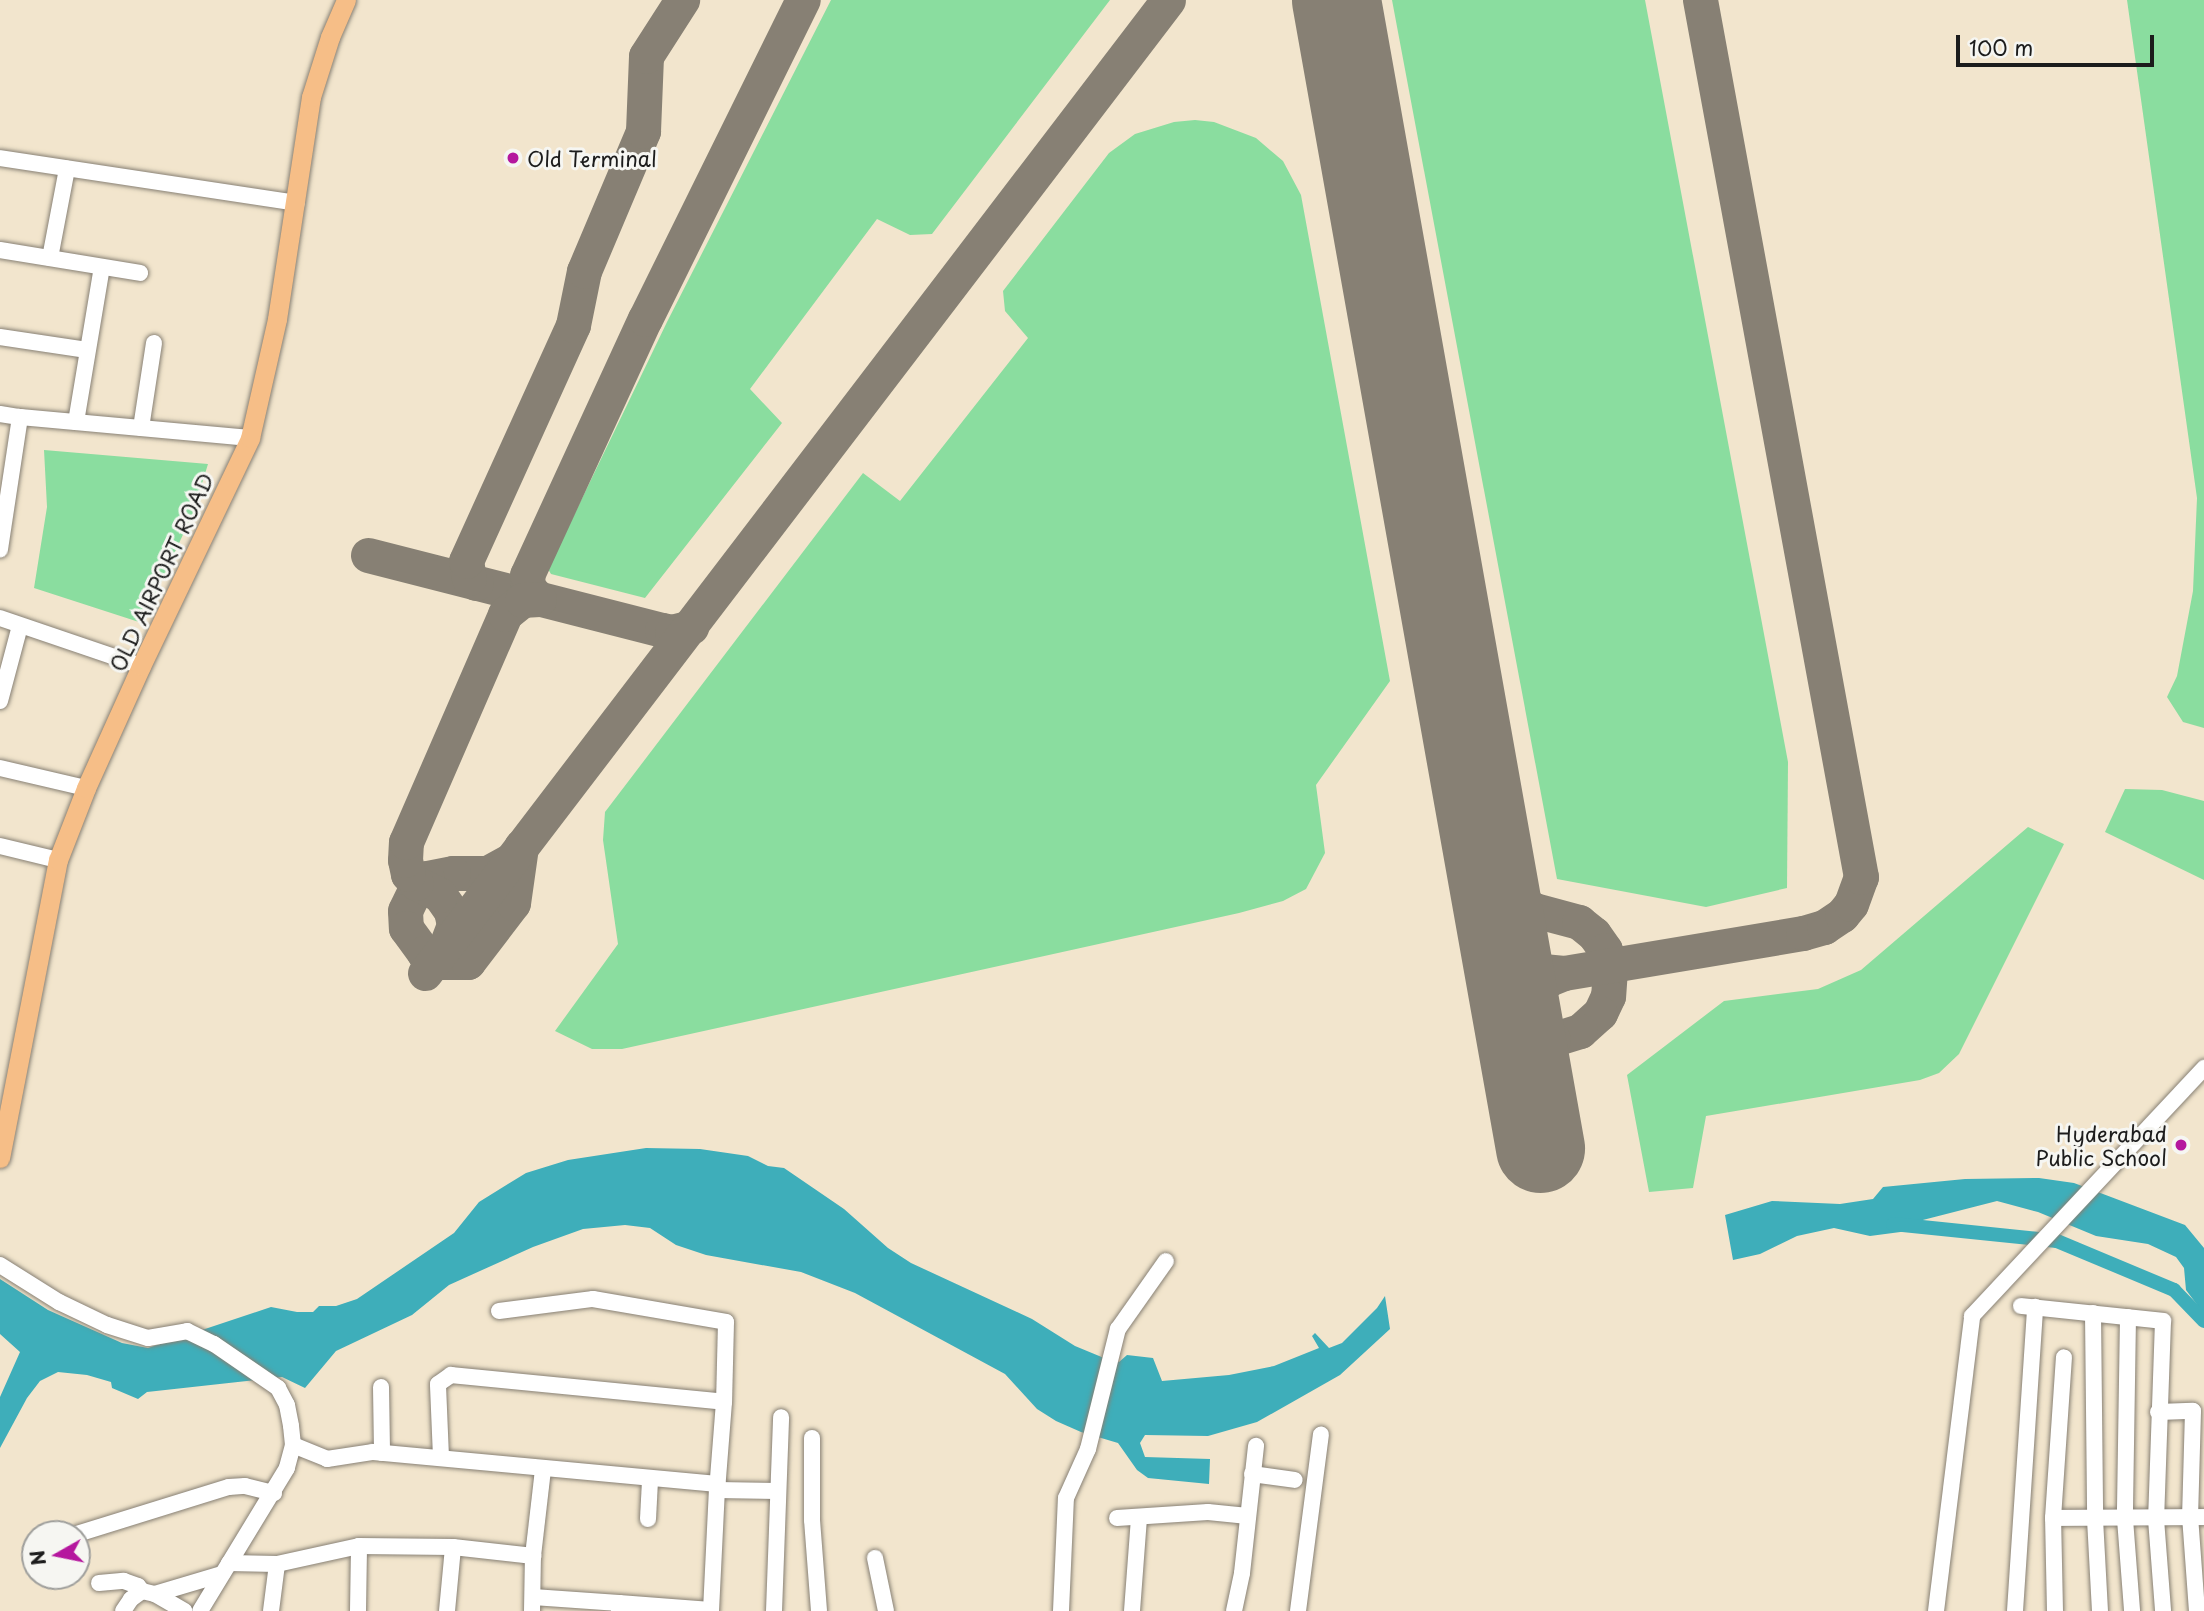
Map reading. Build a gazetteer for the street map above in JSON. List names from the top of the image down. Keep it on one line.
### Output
{"streets":{"main road":["OLD AIRPORT ROAD"]},"places":["Old Terminal","Hyderabad Public School"],"scale_bar":"100 m","north":"left"}
